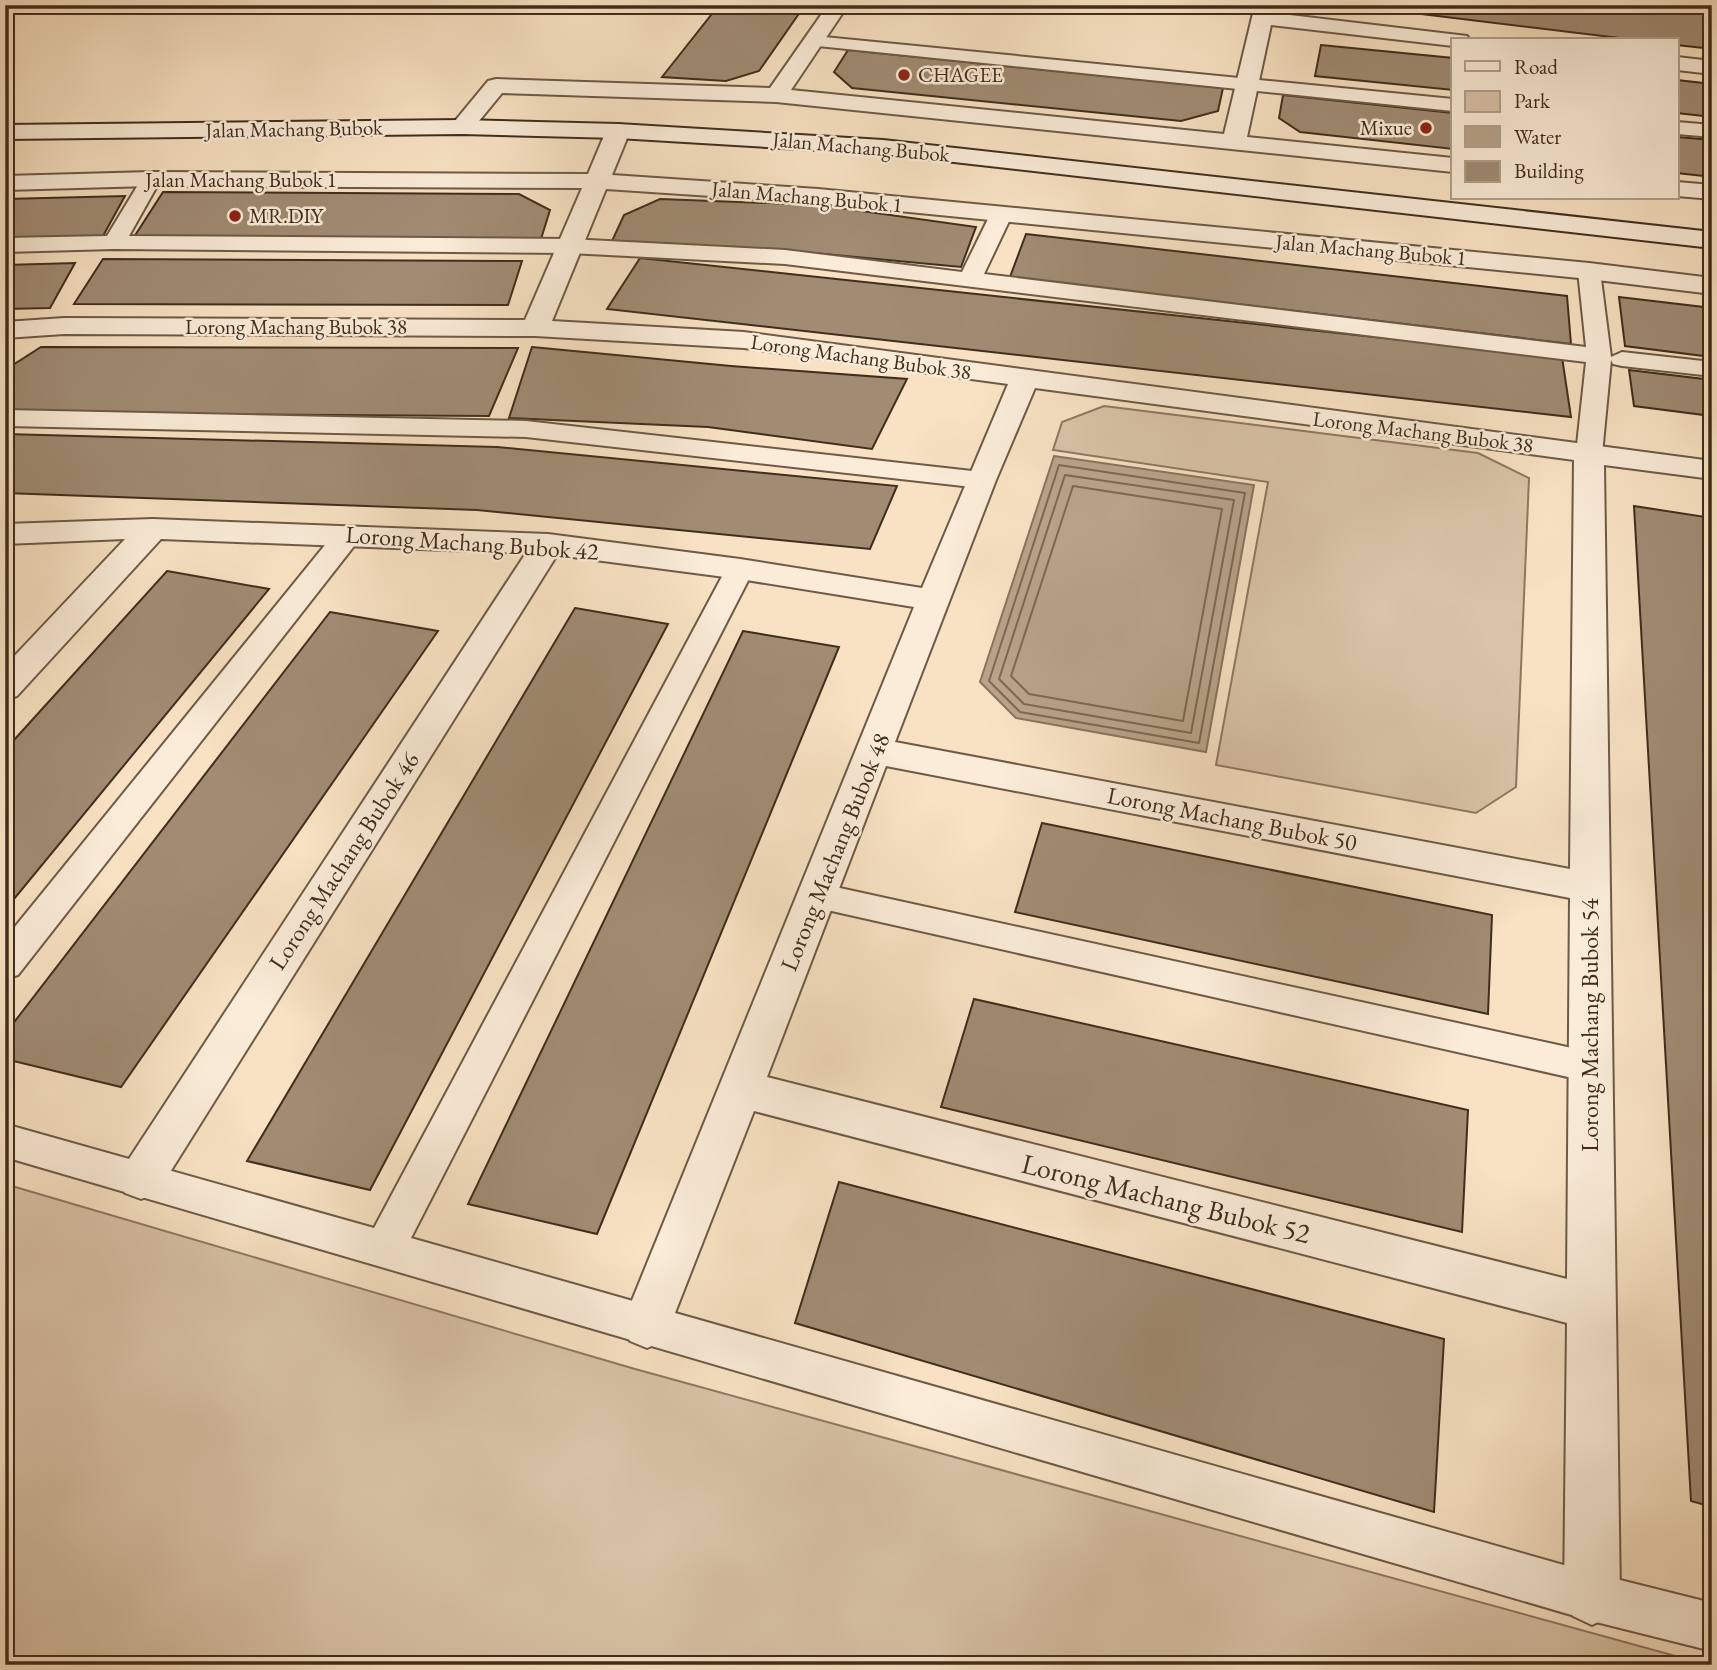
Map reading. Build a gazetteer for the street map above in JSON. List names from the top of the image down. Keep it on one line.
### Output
{"streets":{"street":["Jalan Machang Bubok","Jalan Machang Bubok 1","Lorong Machang Bubok 38","Lorong Machang Bubok 42","Lorong Machang Bubok 50","Lorong Machang Bubok 48","Lorong Machang Bubok 46","Lorong Machang Bubok 54","Lorong Machang Bubok 52"]},"crossings":[["Lorong Machang Bubok 38","Lorong Machang Bubok 48"],["Lorong Machang Bubok 38","Lorong Machang Bubok 54"],["Lorong Machang Bubok 42","Lorong Machang Bubok 48"],["Lorong Machang Bubok 42","Lorong Machang Bubok 46"],["Lorong Machang Bubok 50","Lorong Machang Bubok 48"],["Lorong Machang Bubok 50","Lorong Machang Bubok 54"],["Lorong Machang Bubok 48","Lorong Machang Bubok 52"],["Lorong Machang Bubok 54","Lorong Machang Bubok 52"]],"places":["CHAGEE","Mixue","MR.DIY"],"legend":["Road","Park","Water","Building"]}
